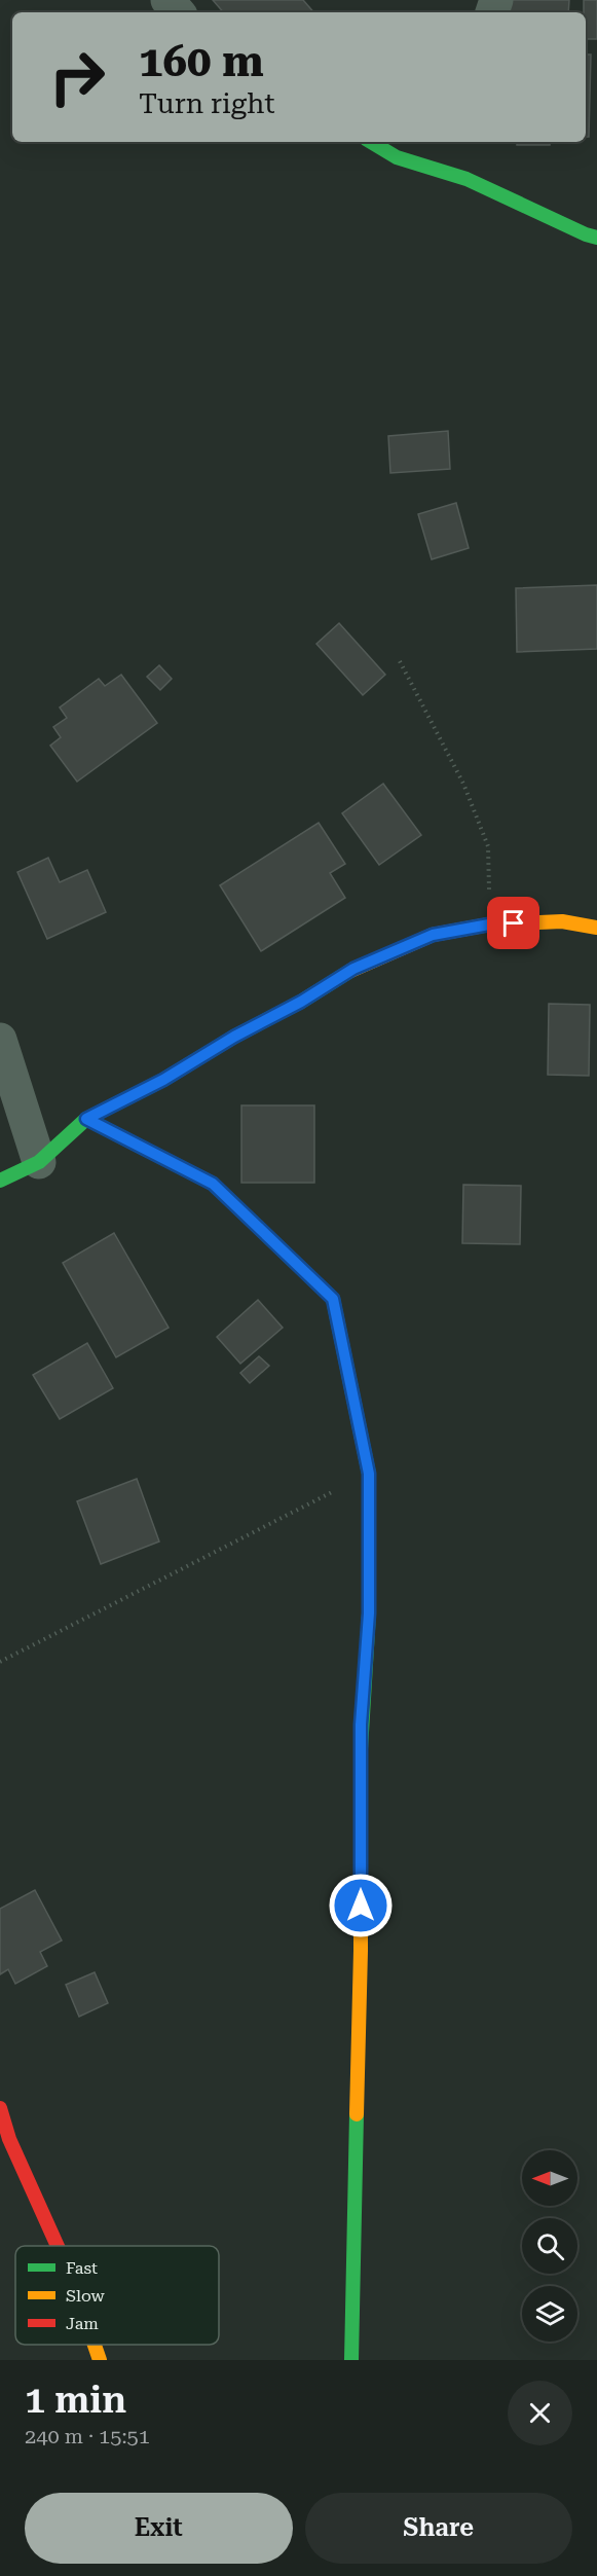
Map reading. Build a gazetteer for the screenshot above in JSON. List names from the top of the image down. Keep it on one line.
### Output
{"legend":["Fast","Slow","Jam"],"north":"left","page":{"turn":["160 m","Turn right"],"heading":["1 min","240 m · 15:51"],"buttons":["Exit","Share"]}}
